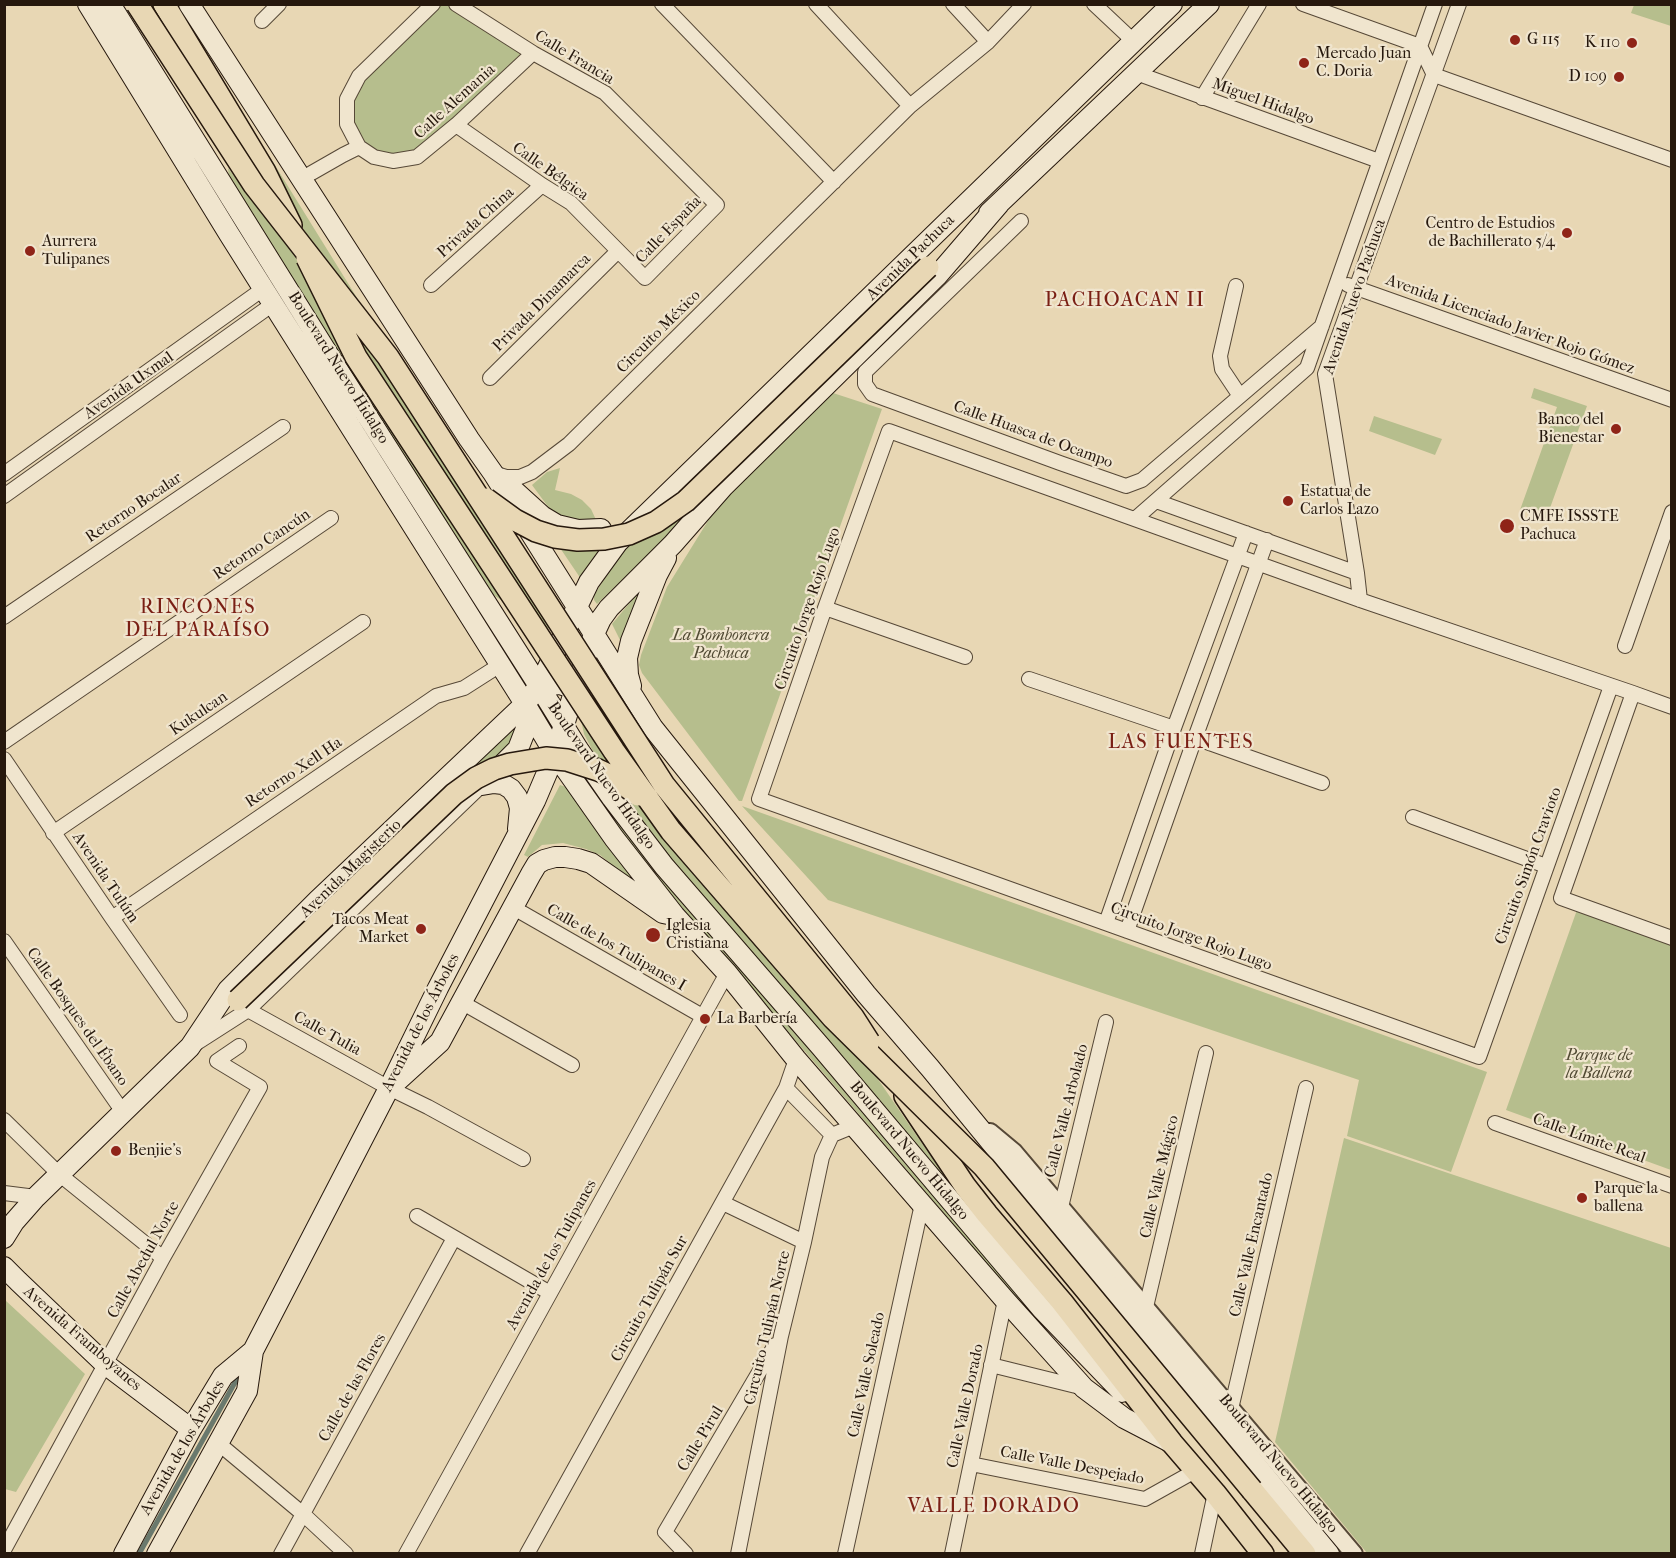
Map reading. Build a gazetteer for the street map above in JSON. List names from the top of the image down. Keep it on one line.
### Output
{"streets":{"main road":["Avenida Pachuca","Boulevard Nuevo Hidalgo","Avenida Magisterio","Avenida de los Árboles","Avenida Framboyanes"],"street":["Calle Francia","Calle Alemania","Miguel Hidalgo","Calle Bélgica","Privada China","Calle España","Avenida Nuevo Pachuca","Privada Dinamarca","Avenida Licenciado Javier Rojo Gómez","Circuito México","Avenida Uxmal","Calle Huasca de Ocampo","Retorno Bocalar","Retorno Cancún","Circuito Jorge Rojo Lugo","Kukulcan","Retorno Xell Ha","Circuito Simón Cravioto","Avenida Tulúm","Calle de los Tulipanes I","Calle Bosques del Ébano","Calle Tulia","Calle Valle Arbolado","Calle Límite Real","Calle Valle Mágico","Calle Valle Encantado","Avenida de los Tulipanes","Calle Abedul Norte","Circuito Tulipán Sur","Circuito Tulipán Norte","Calle Valle Soleado","Calle de las Flores","Calle Valle Dorado","Calle Pirul","Calle Valle Despejado"]},"crossings":[["Calle Francia","Calle Alemania"],["Calle Francia","Calle España"],["Calle Alemania","Calle Bélgica"],["Miguel Hidalgo","Avenida Nuevo Pachuca"],["Calle Bélgica","Privada China"],["Calle Bélgica","Calle España"],["Calle Bélgica","Privada Dinamarca"],["Avenida Pachuca","Boulevard Nuevo Hidalgo"],["Avenida Nuevo Pachuca","Avenida Licenciado Javier Rojo Gómez"],["Avenida Nuevo Pachuca","Calle Huasca de Ocampo"],["Avenida Nuevo Pachuca","Circuito Jorge Rojo Lugo"],["Circuito México","Boulevard Nuevo Hidalgo"],["Boulevard Nuevo Hidalgo","Avenida de los Árboles"],["Boulevard Nuevo Hidalgo","Calle Valle Arbolado"],["Boulevard Nuevo Hidalgo","Calle Valle Mágico"],["Boulevard Nuevo Hidalgo","Calle Valle Encantado"],["Boulevard Nuevo Hidalgo","Calle Valle Despejado"],["Circuito Jorge Rojo Lugo","Circuito Simón Cravioto"],["Kukulcan","Avenida Tulúm"],["Retorno Xell Ha","Avenida Tulúm"],["Avenida Magisterio","Calle Bosques del Ébano"],["Avenida Magisterio","Calle Tulia"],["Calle de los Tulipanes I","Avenida de los Tulipanes"],["Avenida de los Árboles","Calle Tulia"],["Avenida de los Árboles","Avenida Framboyanes"],["Calle Abedul Norte","Avenida Framboyanes"],["Circuito Tulipán Norte","Calle Pirul"],["Calle Valle Dorado","Calle Valle Despejado"]],"districts":["PACHOACAN II","RINCONES DEL PARAÍSO","LAS FUENTES","VALLE DORADO"],"parks":["La Bombonera Pachuca","Parque de la Ballena"],"places":["G 115","K 110","Mercado Juan C. Doria","D 109","Centro de Estudios de Bachillerato 5/4","Aurrera Tulipanes","Banco del Bienestar","Estatua de Carlos Lazo","CMFE ISSSTE Pachuca","Tacos Meat Market","Iglesia Cristiana","La Barbería","Benjie's","Parque la ballena"]}
